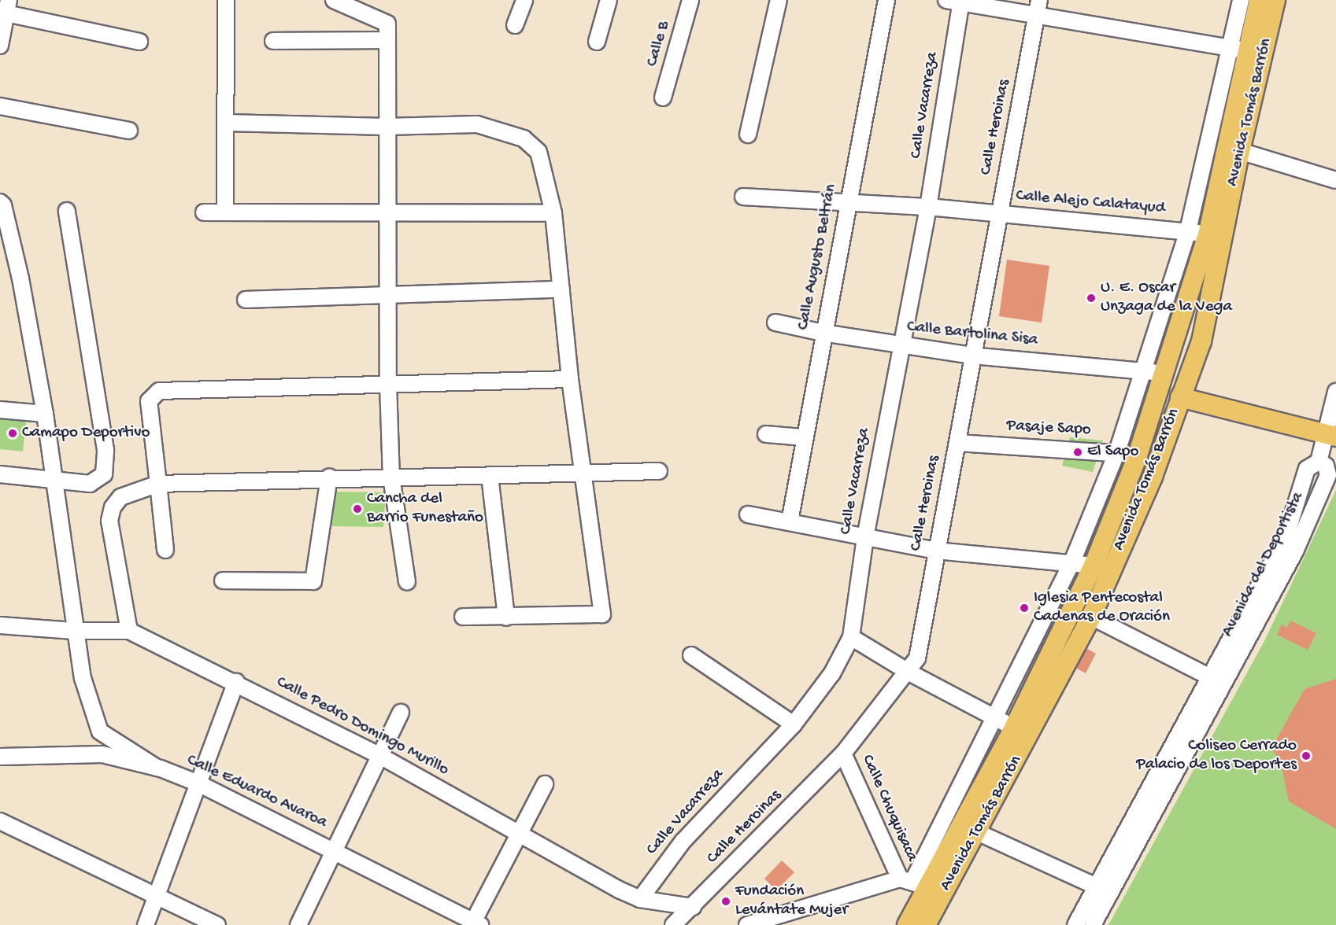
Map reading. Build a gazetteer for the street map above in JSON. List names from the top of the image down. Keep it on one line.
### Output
{"streets":{"main road":["Avenida Tomás Barrón"],"street":["Calle B","Calle Vacarreza","Calle Heroinas","Calle Alejo Calatayud","Calle Augusto Beltrán","Calle Bartolina Sisa","Pasaje Sapo","Avenida del Deportista","Calle Pedro Domingo Murillo","Calle Eduardo Avaroa","Calle Chuquisaca"]},"crossings":[["Calle Vacarreza","Calle Alejo Calatayud"],["Calle Vacarreza","Calle Bartolina Sisa"],["Calle Vacarreza","Calle Pedro Domingo Murillo"],["Avenida Tomás Barrón","Calle Alejo Calatayud"],["Avenida Tomás Barrón","Calle Bartolina Sisa"],["Avenida Tomás Barrón","Pasaje Sapo"],["Avenida Tomás Barrón","Calle Chuquisaca"],["Calle Heroinas","Calle Alejo Calatayud"],["Calle Heroinas","Calle Bartolina Sisa"],["Calle Heroinas","Pasaje Sapo"],["Calle Heroinas","Calle Pedro Domingo Murillo"],["Calle Heroinas","Calle Chuquisaca"],["Calle Alejo Calatayud","Calle Augusto Beltrán"],["Calle Augusto Beltrán","Calle Bartolina Sisa"]],"places":["U. E. Oscar Unzaga de la Vega","Camapo Deportivo","El Sapo","Cancha del Barrio Funestaño","Iglesia Pentecostal Cadenas de Oración","Coliseo Cerrado Palacio de los Deportes","Fundación Levántate Mujer"]}
